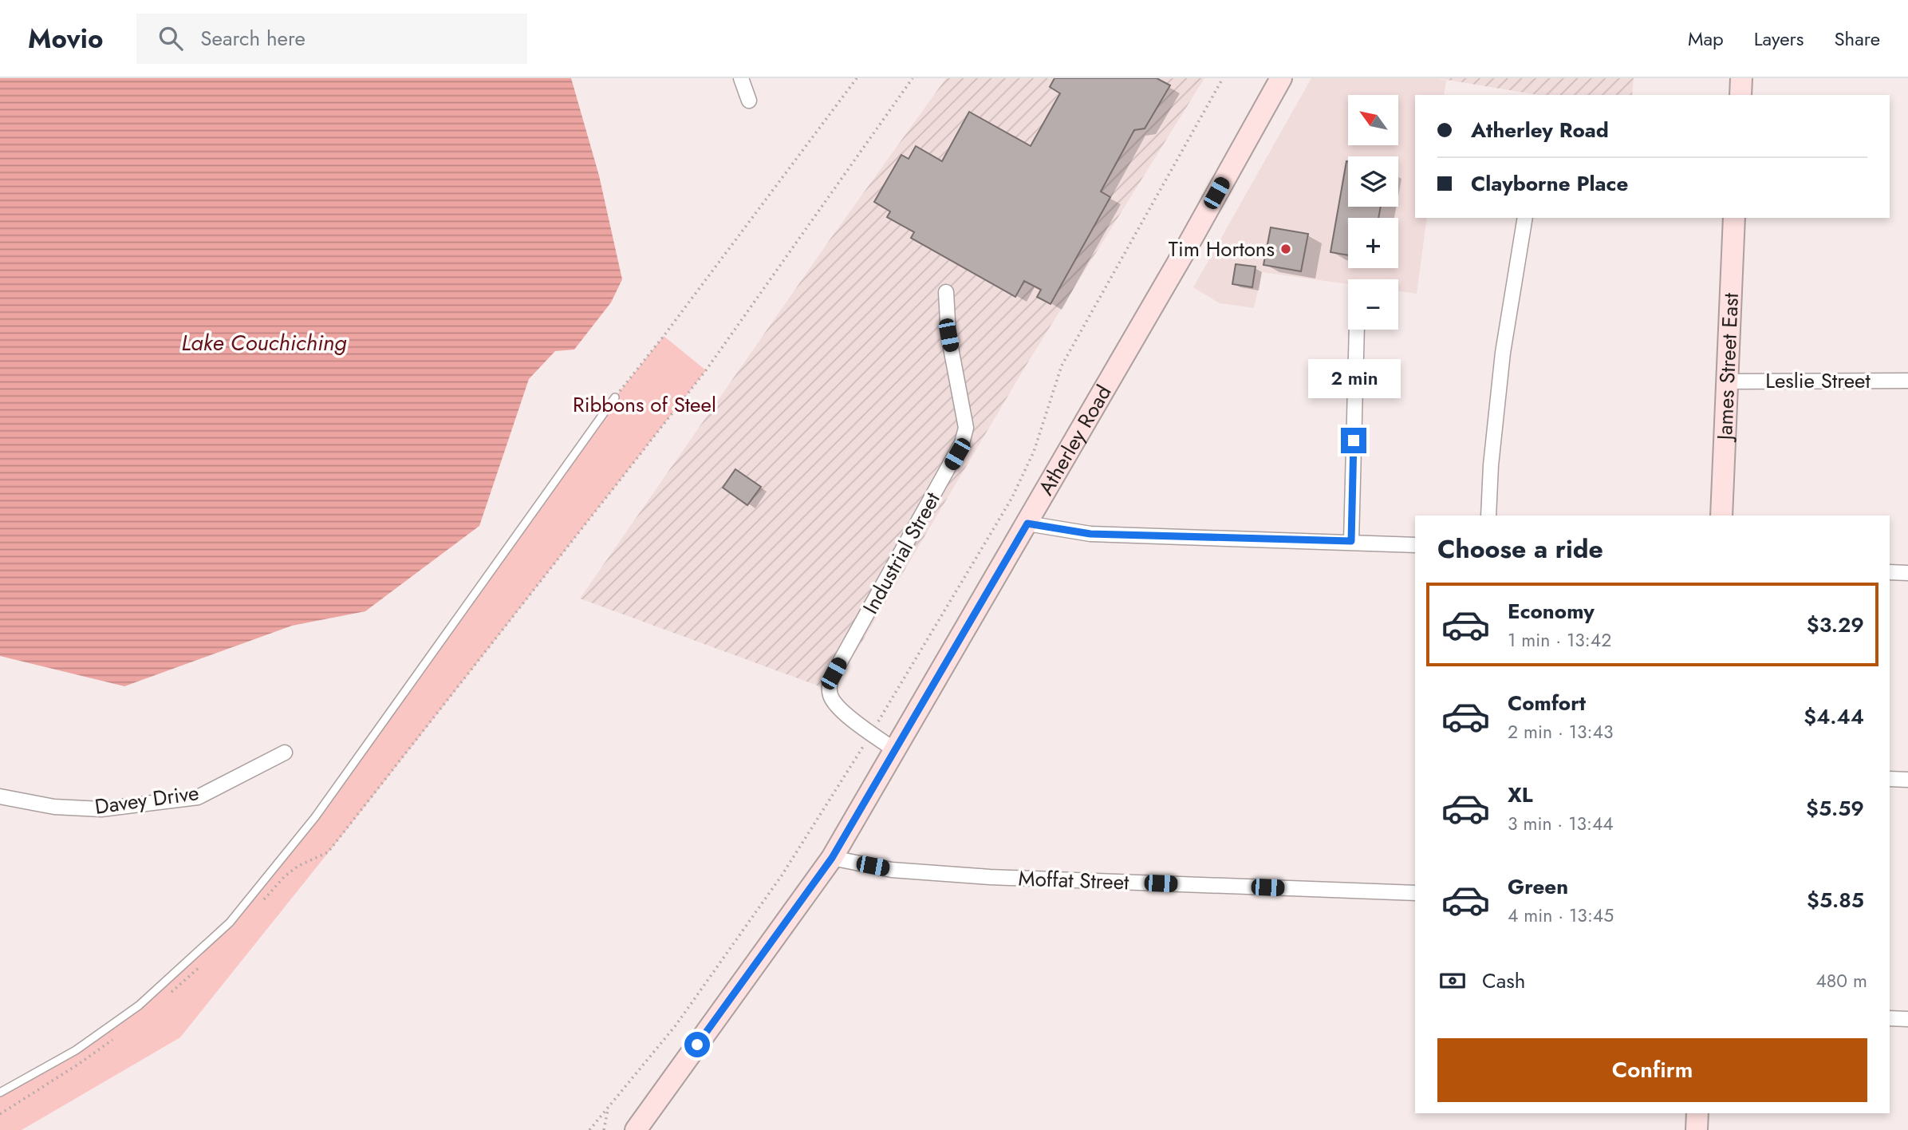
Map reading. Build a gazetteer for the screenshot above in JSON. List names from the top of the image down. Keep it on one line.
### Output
{"streets":{"main road":["James Street East","Atherley Road"],"street":["Leslie Street","Industrial Street","Davey Drive","Moffat Street"]},"crossings":[["James Street East","Leslie Street"],["Atherley Road","Industrial Street"],["Atherley Road","Moffat Street"]],"water":["Lake Couchiching"],"parks":["Ribbons of Steel"],"places":["Tim Hortons"],"north":"top left","page":{"header":"Movio","search":"Search here","nav":["Map","Layers","Share"],"map_buttons":["+","−"],"banner":["Atherley Road","Clayborne Place"],"bubble":"2 min","heading":"Choose a ride","list":[{"name":"Economy","note":"1 min · 13:42","value":"$3.29"},{"name":"Comfort","note":"2 min · 13:43","value":"$4.44"},{"name":"XL","note":"3 min · 13:44","value":"$5.59"},{"name":"Green","note":"4 min · 13:45","value":"$5.85"}],"pay":["Cash","480 m"],"buttons":"Confirm"}}
